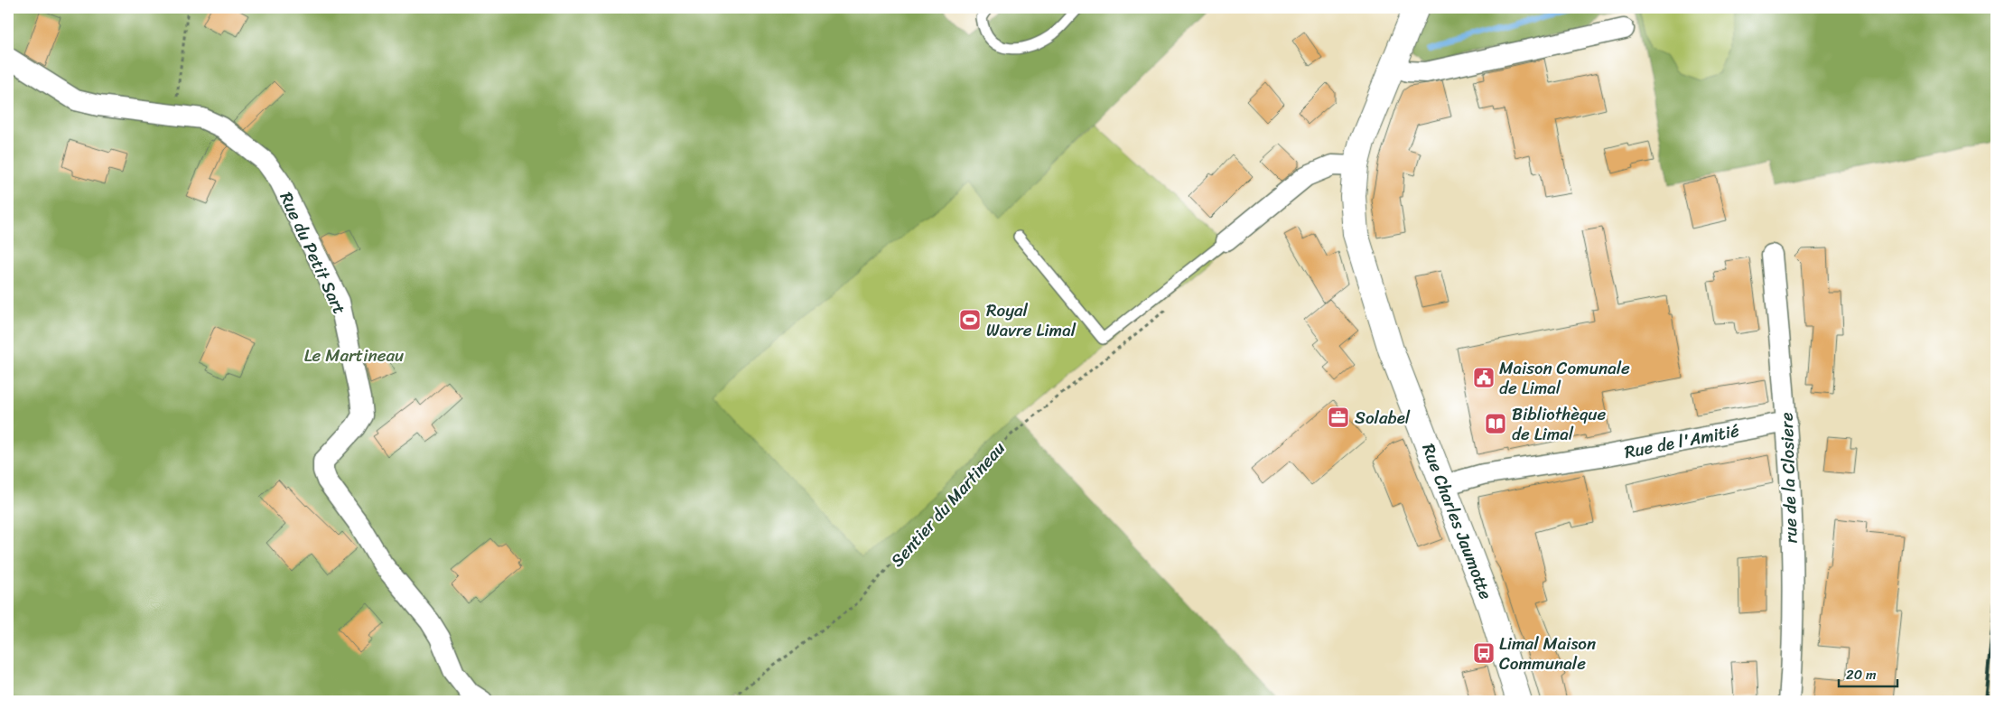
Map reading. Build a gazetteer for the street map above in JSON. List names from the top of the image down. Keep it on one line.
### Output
{"streets":{"main road":["Rue Charles Jaumotte"],"street":["Rue du Petit Sart","Rue de l'Amitié","rue de la Closiere"],"path":["Sentier du Martineau"]},"crossings":[["Rue de l'Amitié","rue de la Closiere"],["Rue de l'Amitié","Rue Charles Jaumotte"]],"parks":["Le Martineau"],"places":{"sports":["Royal Wavre Limal"],"public building":["Maison Comunale de Limal"],"office":["Solabel"],"library":["Bibliothèque de Limal"],"bus stop":["Limal Maison Communale"]},"scale_bar":"20 m"}
